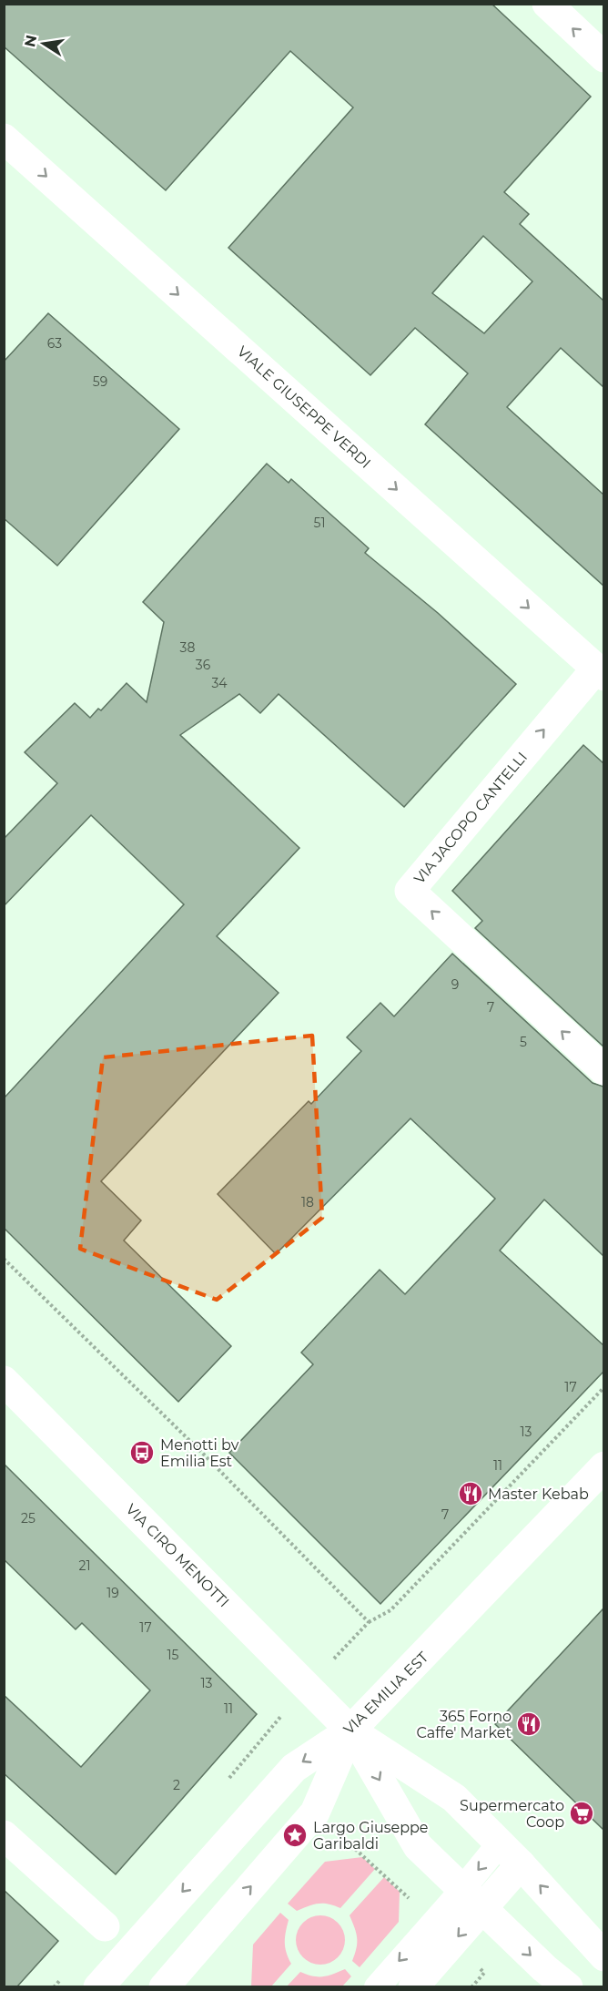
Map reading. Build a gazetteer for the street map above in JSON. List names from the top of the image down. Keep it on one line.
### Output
{"streets":{"street":["VIALE GIUSEPPE VERDI","VIA JACOPO CANTELLI","VIA CIRO MENOTTI","VIA EMILIA EST"]},"crossings":[["VIALE GIUSEPPE VERDI","VIA JACOPO CANTELLI"],["VIA CIRO MENOTTI","VIA EMILIA EST"]],"one_way":["VIALE GIUSEPPE VERDI"],"places":{"bus stop":["Menotti bv Emilia Est"],"restaurant":["Master Kebab","365 Forno Caffe' Market"],"supermarket":["Supermercato Coop"],"place":["Largo Giuseppe Garibaldi"]},"house_numbers":["63","59","51","38","36","34","9","7","5","18","17","13","11","7","25","21","19","17","15","13","11","2"],"north":"left"}
